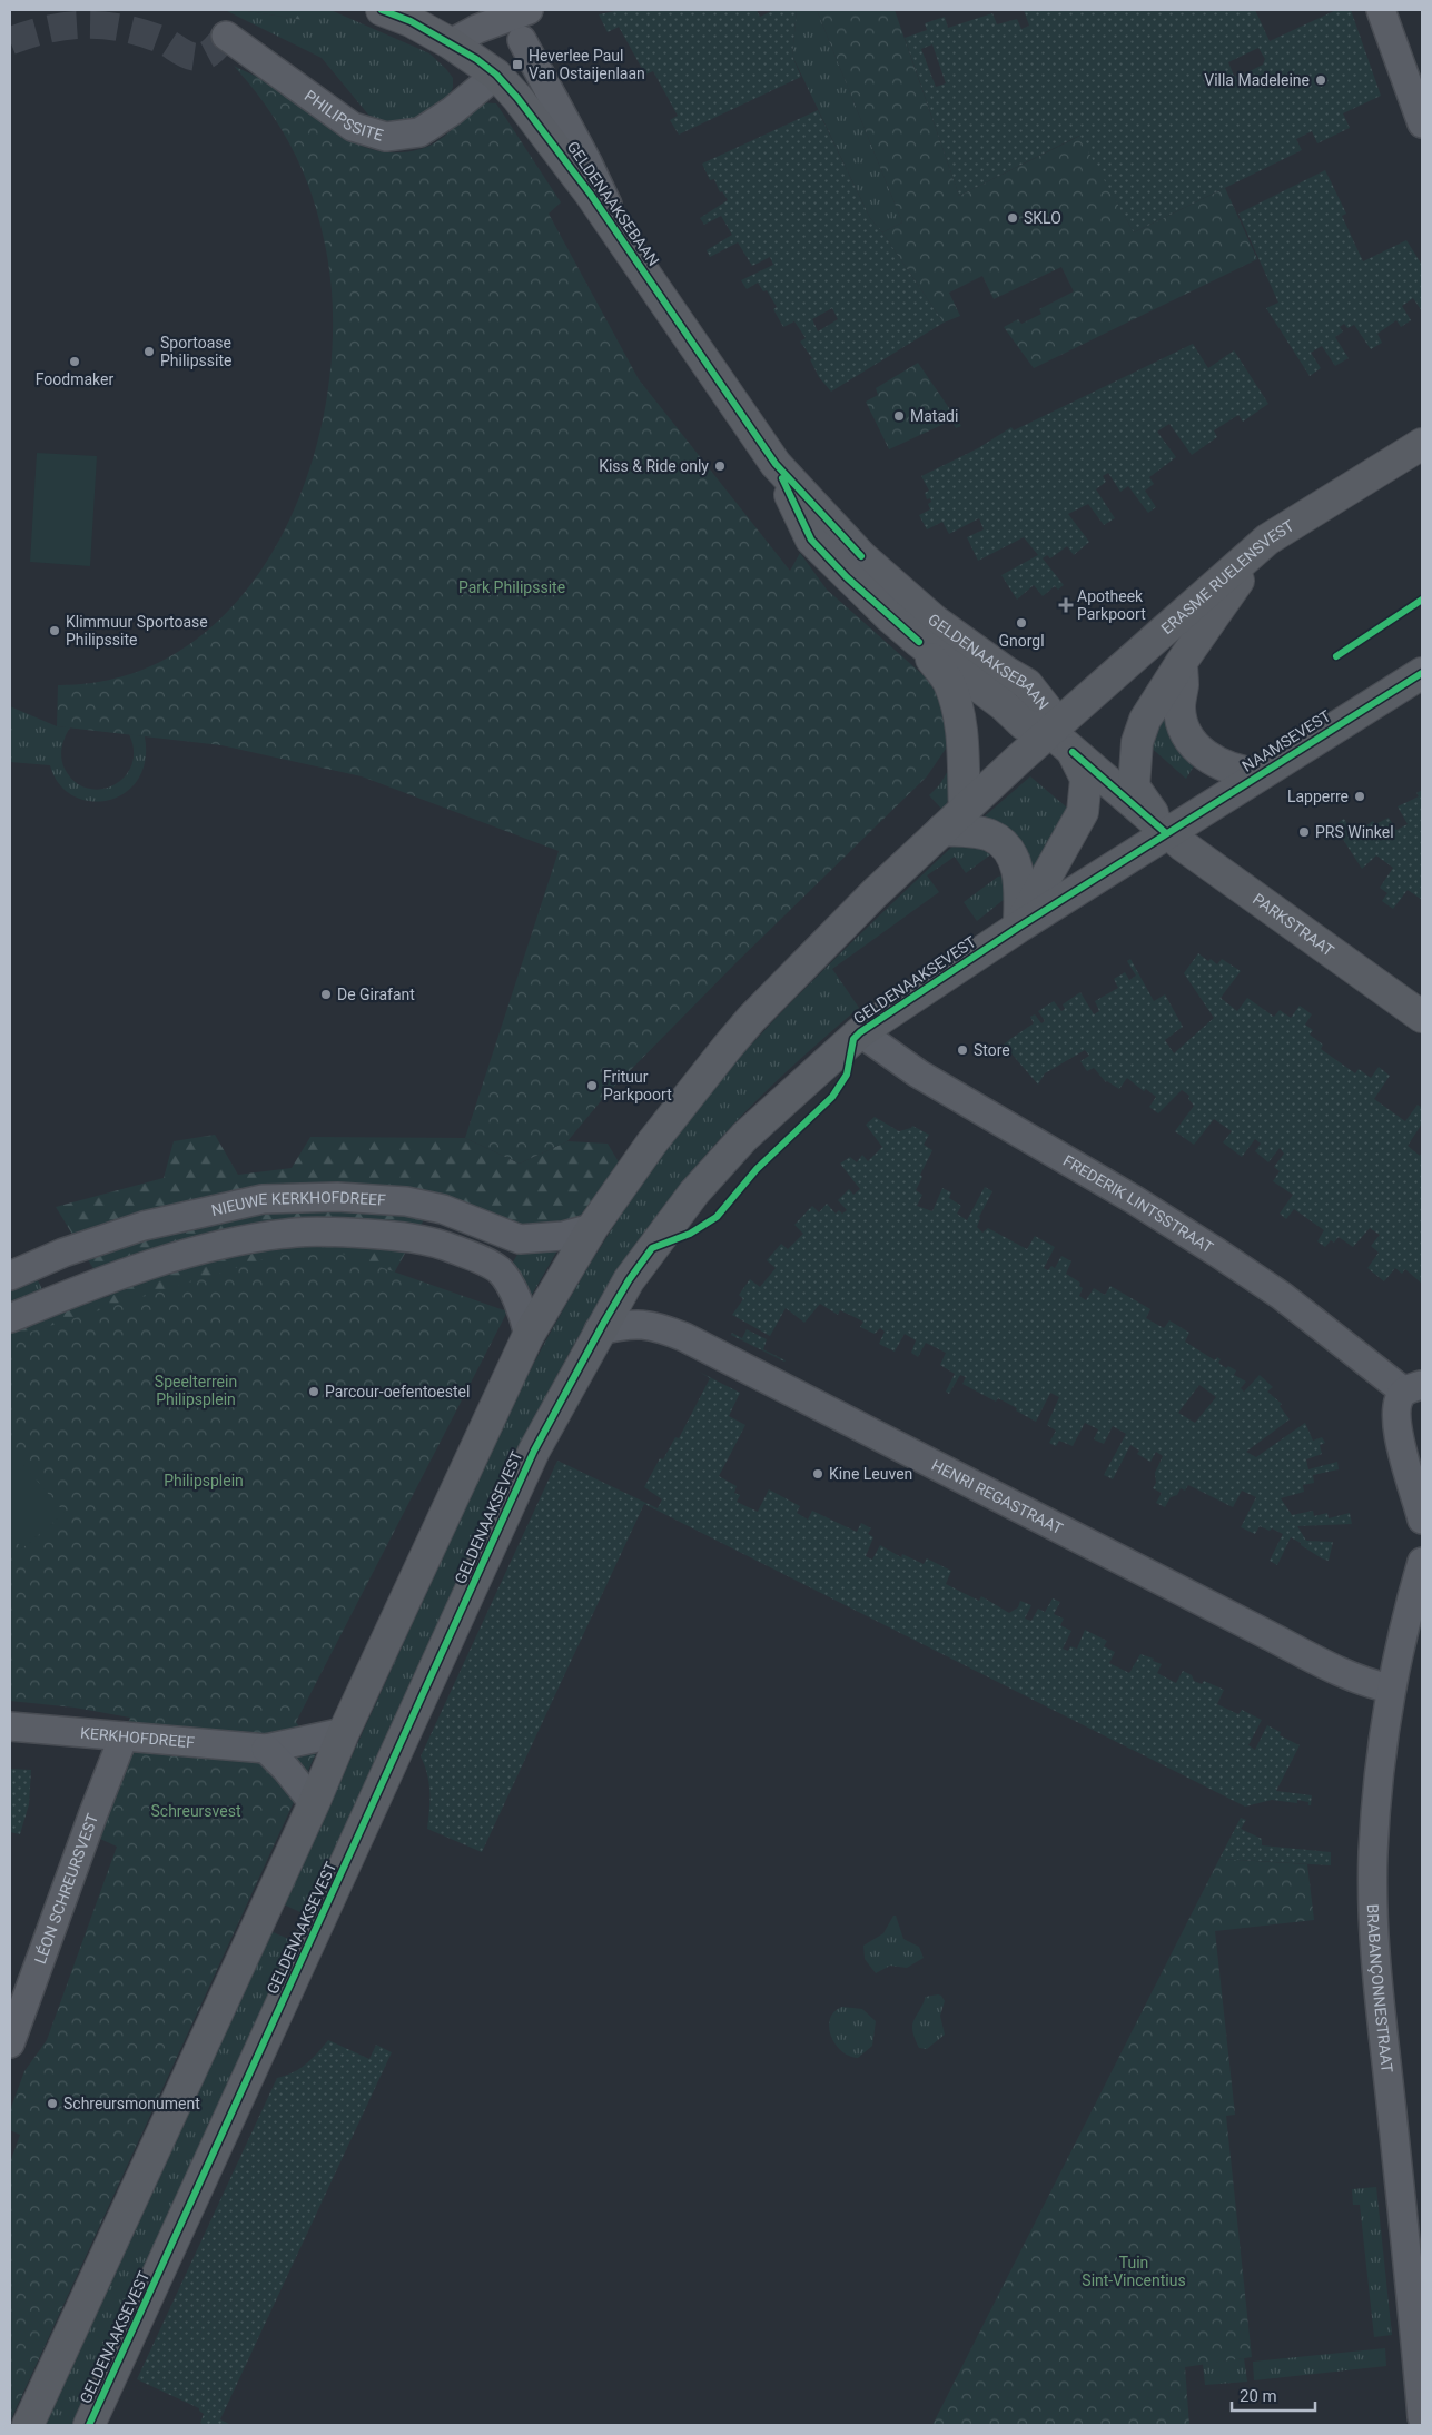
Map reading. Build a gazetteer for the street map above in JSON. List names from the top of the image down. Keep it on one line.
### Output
{"streets":{"main road":["GELDENAAKSEBAAN","ERASME RUELENSVEST","NAAMSEVEST","PARKSTRAAT","GELDENAAKSEVEST"],"street":["PHILIPSSITE","FREDERIK LINTSSTRAAT","NIEUWE KERKHOFDREEF","HENRI REGASTRAAT","KERKHOFDREEF","LÉON SCHREURSVEST","BRABANÇONNESTRAAT"]},"crossings":[["PHILIPSSITE","GELDENAAKSEBAAN"],["GELDENAAKSEBAAN","ERASME RUELENSVEST"],["NAAMSEVEST","PARKSTRAAT"],["NAAMSEVEST","GELDENAAKSEVEST"],["PARKSTRAAT","GELDENAAKSEVEST"],["GELDENAAKSEVEST","FREDERIK LINTSSTRAAT"],["GELDENAAKSEVEST","HENRI REGASTRAAT"],["HENRI REGASTRAAT","BRABANÇONNESTRAAT"],["KERKHOFDREEF","LÉON SCHREURSVEST"]],"parks":["Park Philipssite","Speelterrein Philipsplein","Philipsplein","Schreursvest","Tuin Sint-Vincentius"],"places":{"transit":["Heverlee Paul Van Ostaijenlaan"],"other":["Villa Madeleine","SKLO","Sportoase Philipssite","Foodmaker","Matadi","Kiss & Ride only","Gnorgl","Klimmuur Sportoase Philipssite","Lapperre","PRS Winkel","De Girafant","Store","Frituur Parkpoort","Parcour-oefentoestel","Kine Leuven","Schreursmonument"],"health":["Apotheek Parkpoort"]},"scale_bar":"20 m"}
